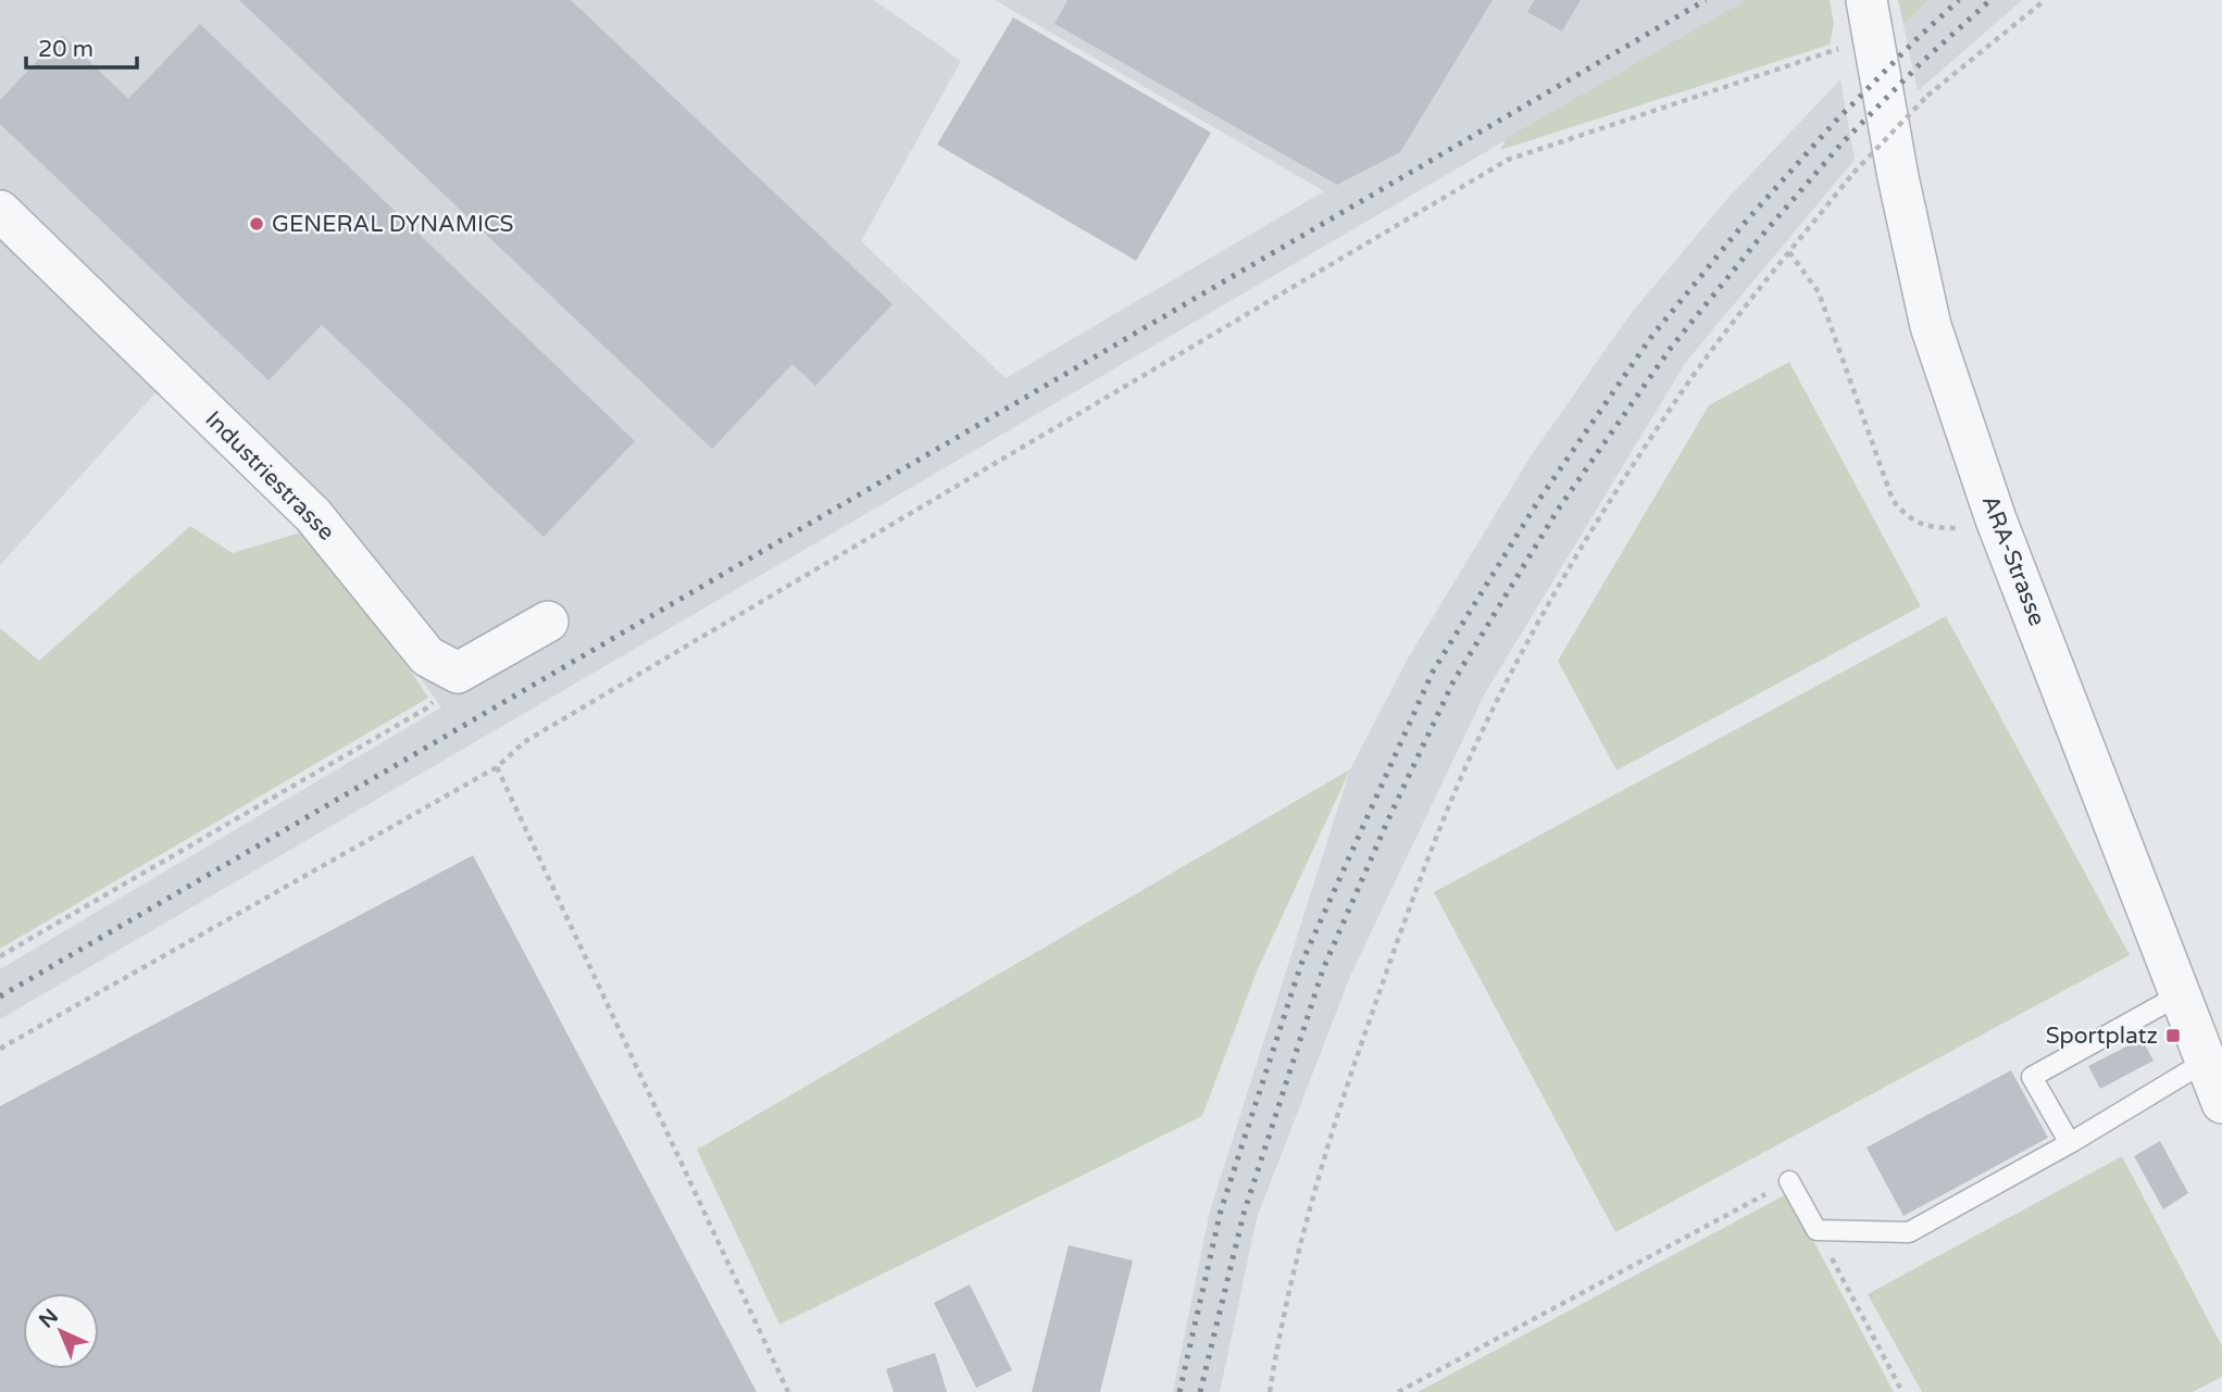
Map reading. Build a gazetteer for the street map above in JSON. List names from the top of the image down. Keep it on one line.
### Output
{"streets":{"street":["Industriestrasse","ARA-Strasse"]},"places":{"other":["GENERAL DYNAMICS"],"transit":["Sportplatz"]},"scale_bar":"20 m","north":"top left"}
